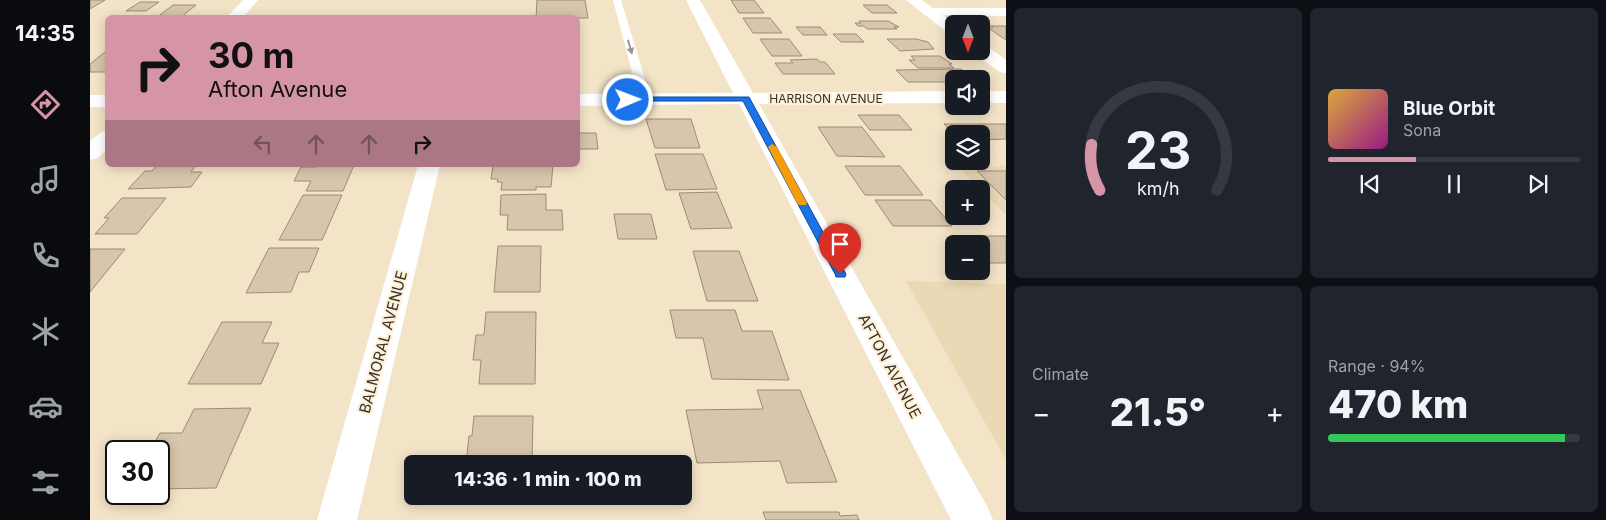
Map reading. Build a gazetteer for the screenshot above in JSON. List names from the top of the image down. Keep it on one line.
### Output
{"streets":{"street":["HARRISON AVENUE","BALMORAL AVENUE","AFTON AVENUE"]},"crossings":[["HARRISON AVENUE","AFTON AVENUE"]],"north":"bottom","page":{"tabs":"14:35","map_buttons":["+","−"],"turn":["30 m","Afton Avenue"],"song":["Blue Orbit","Sona"],"tile":["Climate",["Range · 94%","470 km"]],"heat":["−","21.5°","+"],"limit":"30","trip":"14:36 · 1 min · 100 m","gauge":["23","km/h"]}}
